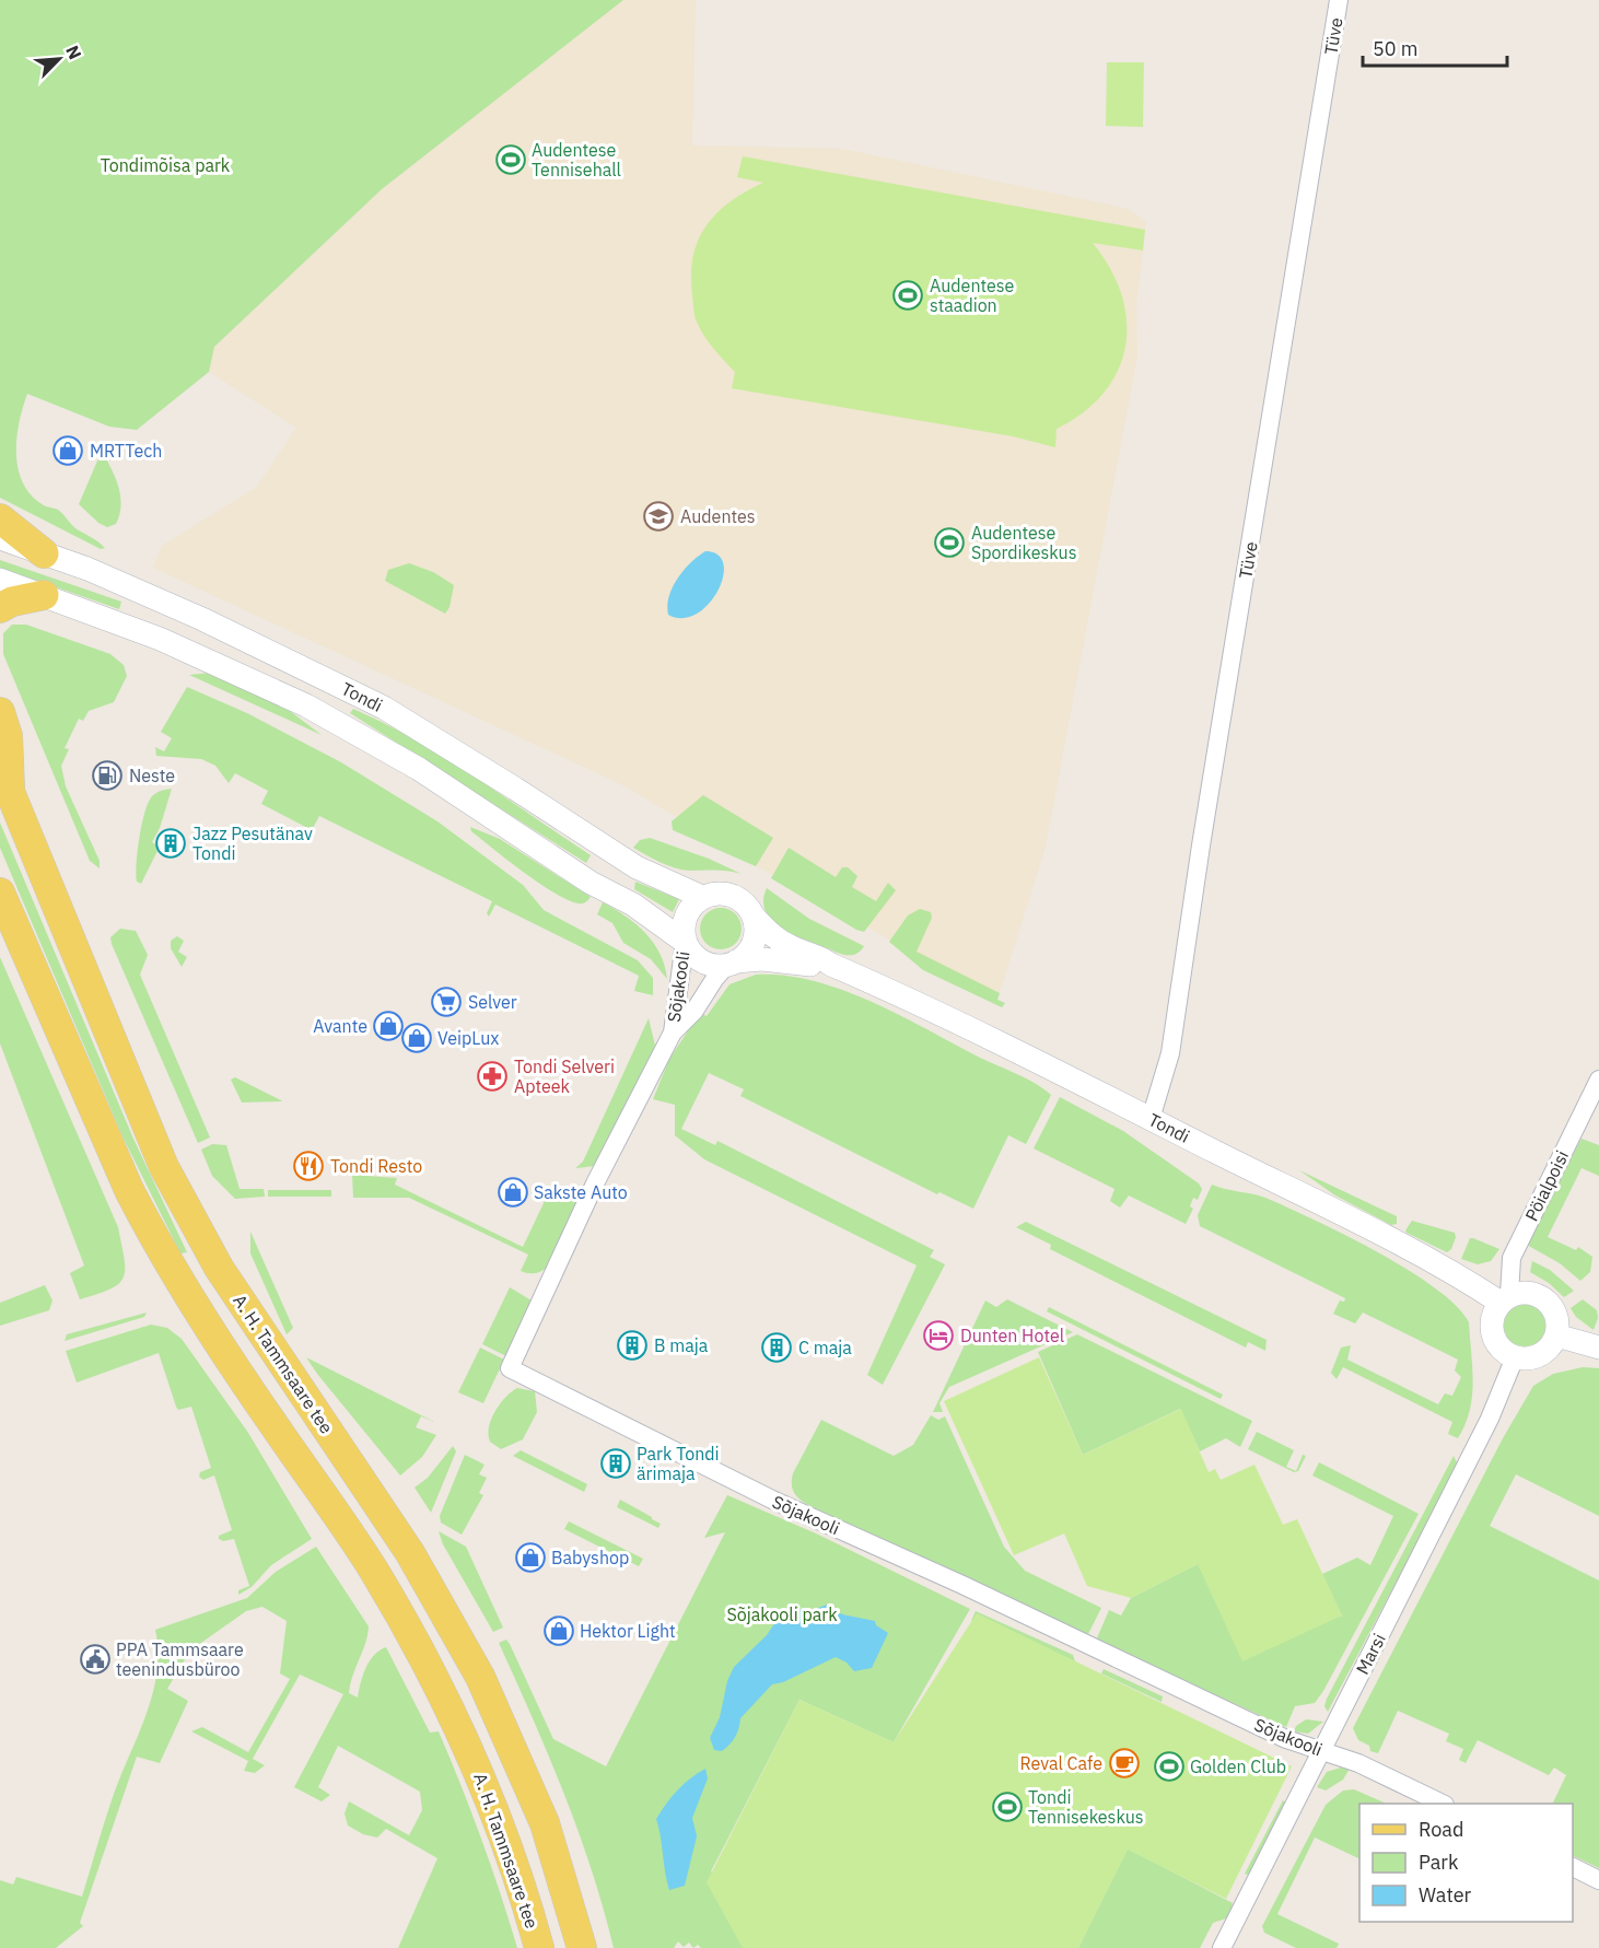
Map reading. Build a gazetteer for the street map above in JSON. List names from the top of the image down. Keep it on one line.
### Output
{"streets":{"main road":["A. H. Tammsaare tee"],"street":["Tüve","Tondi","Sõjakooli","Pöialpoisi","Marsi"]},"crossings":[["Tüve","Tondi"],["Tondi","Sõjakooli"],["Tondi","Pöialpoisi"],["Tondi","Marsi"],["Sõjakooli","Marsi"],["Pöialpoisi","Marsi"]],"parks":["Tondimõisa park","Sõjakooli park"],"places":{"sports":["Audentese Tennisehall","Audentese staadion","Audentese Spordikeskus","Golden Club","Tondi Tennisekeskus"],"shop":["MRTTech","Avante","VeipLux","Sakste Auto","Babyshop","Hektor Light"],"school or university":["Audentes"],"fuel station":["Neste"],"building":["Jazz Pesutänav Tondi","B maja","C maja","Park Tondi ärimaja"],"supermarket":["Selver"],"pharmacy":["Tondi Selveri Apteek"],"restaurant":["Tondi Resto"],"hotel":["Dunten Hotel"],"public building":["PPA Tammsaare teenindusbüroo"],"cafe":["Reval Cafe"]},"legend":["Road","Park","Water"],"scale_bar":"50 m","north":"top right"}
